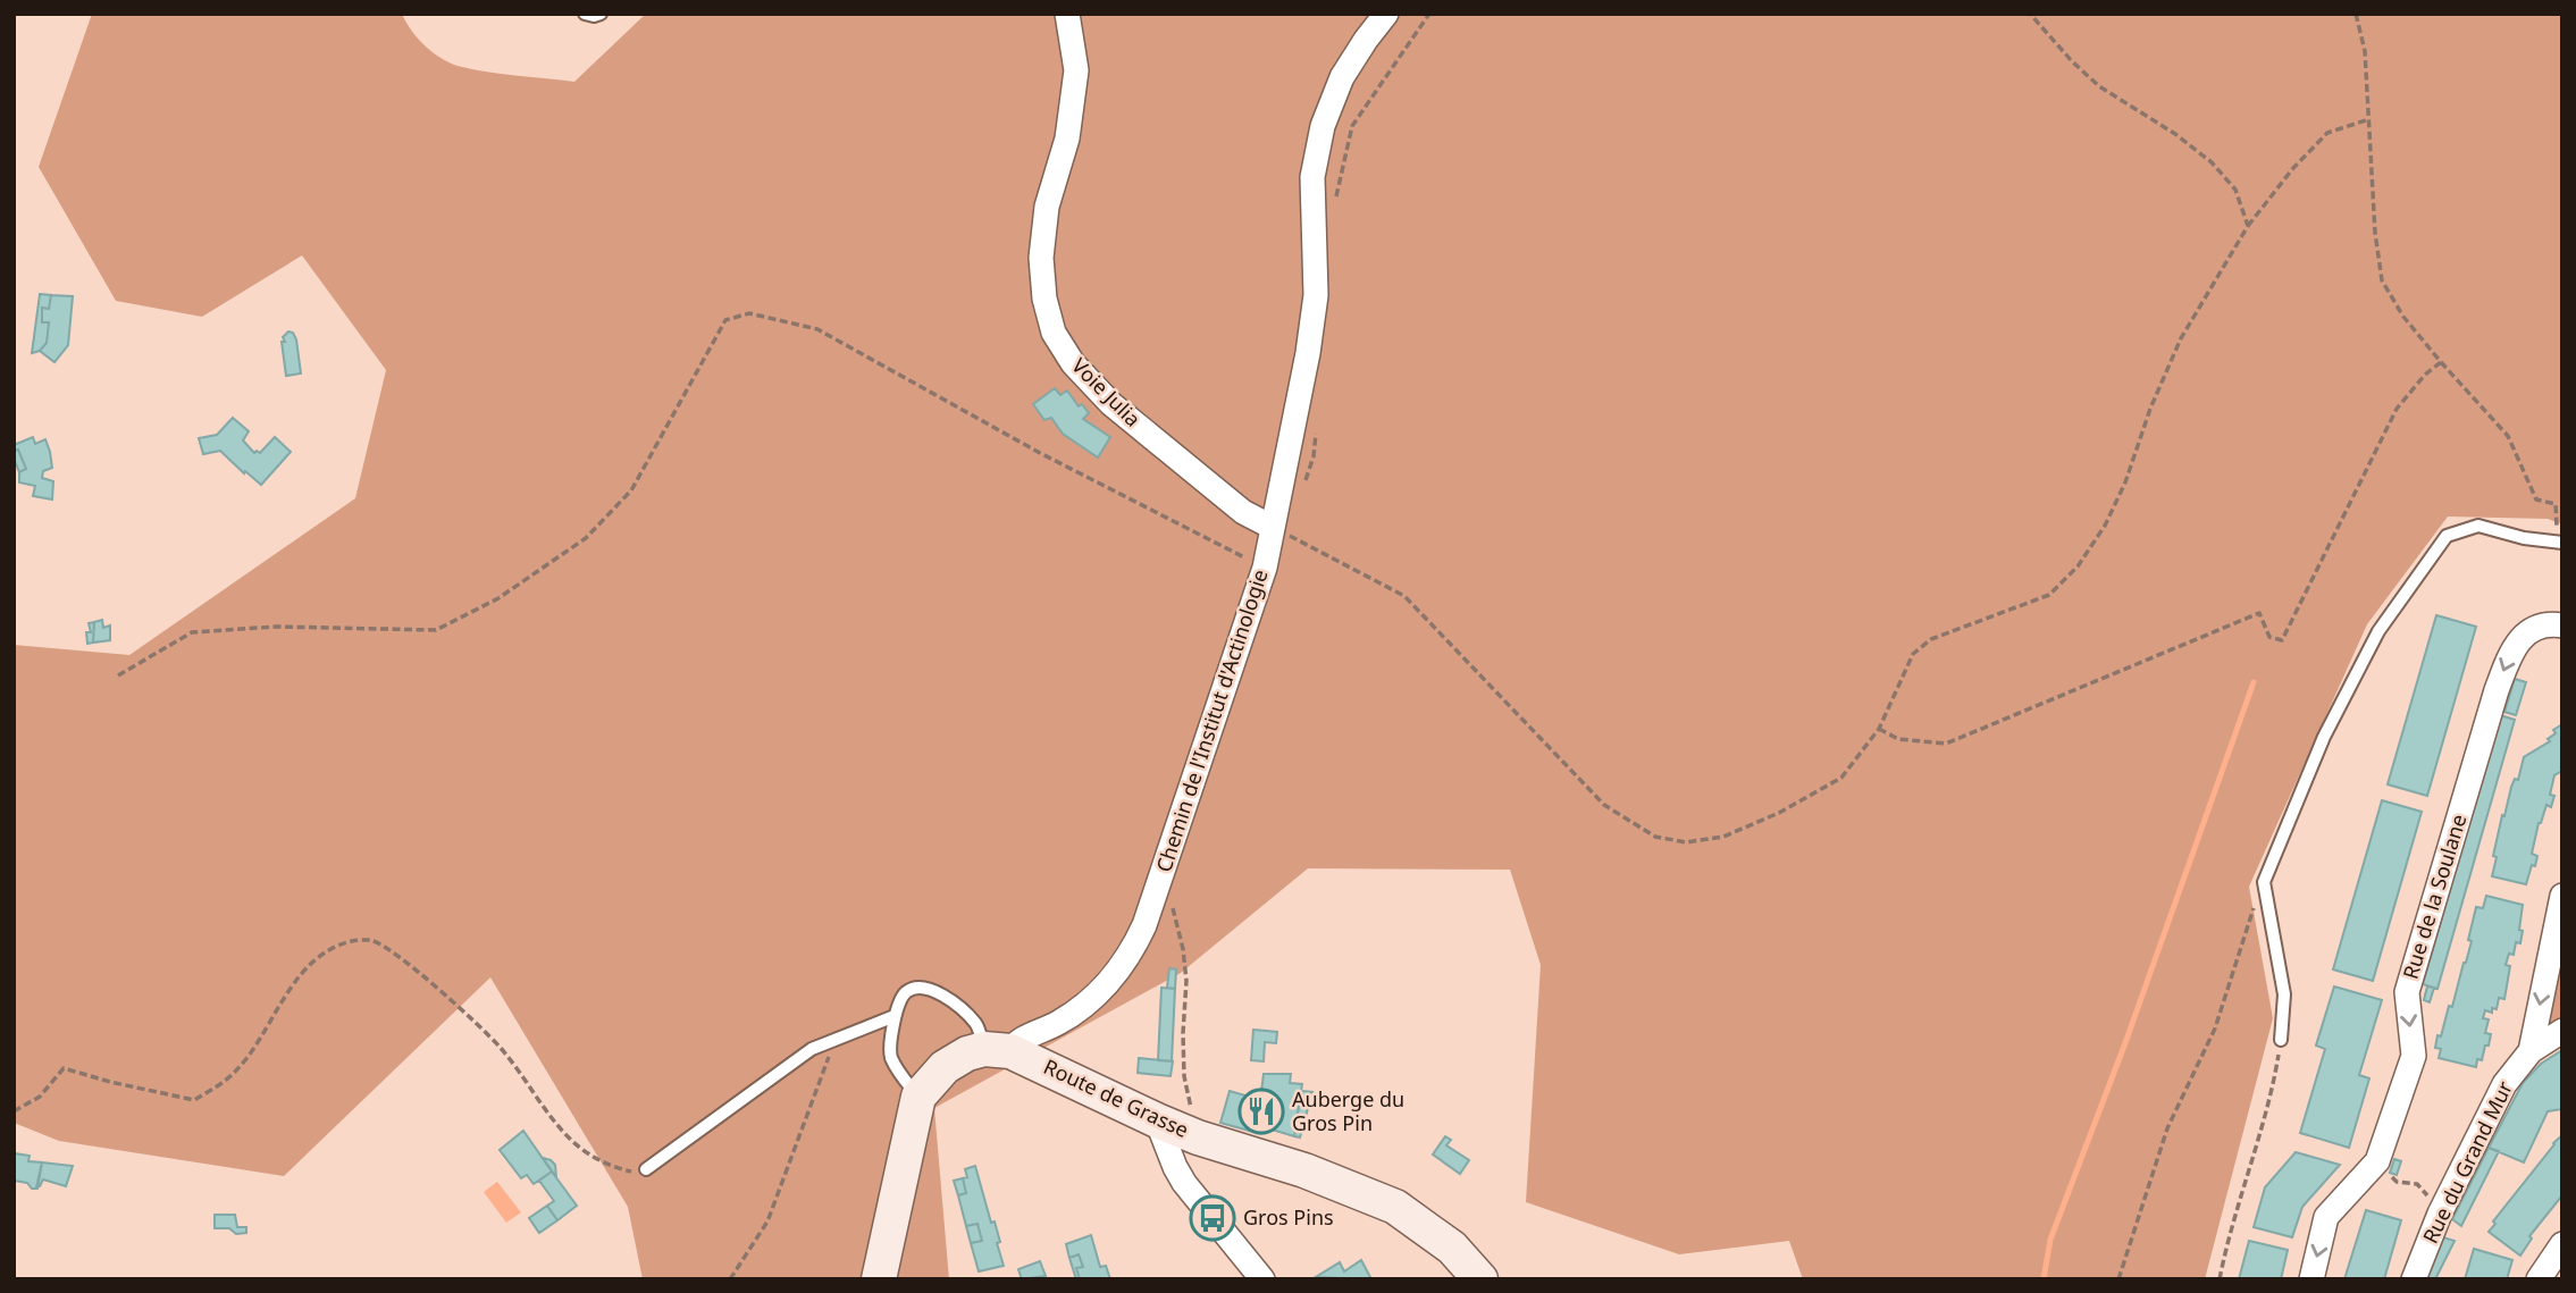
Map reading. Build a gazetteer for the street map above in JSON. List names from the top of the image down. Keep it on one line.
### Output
{"streets":{"main road":["Route de Grasse"],"street":["Voie Julia","Chemin de l'Institut d'Actinologie","Rue de la Soulane","Rue du Grand Mur"]},"crossings":[["Voie Julia","Chemin de l'Institut d'Actinologie"],["Chemin de l'Institut d'Actinologie","Route de Grasse"]],"one_way":["Rue de la Soulane"],"places":{"restaurant":["Auberge du Gros Pin"],"bus stop":["Gros Pins"]}}
